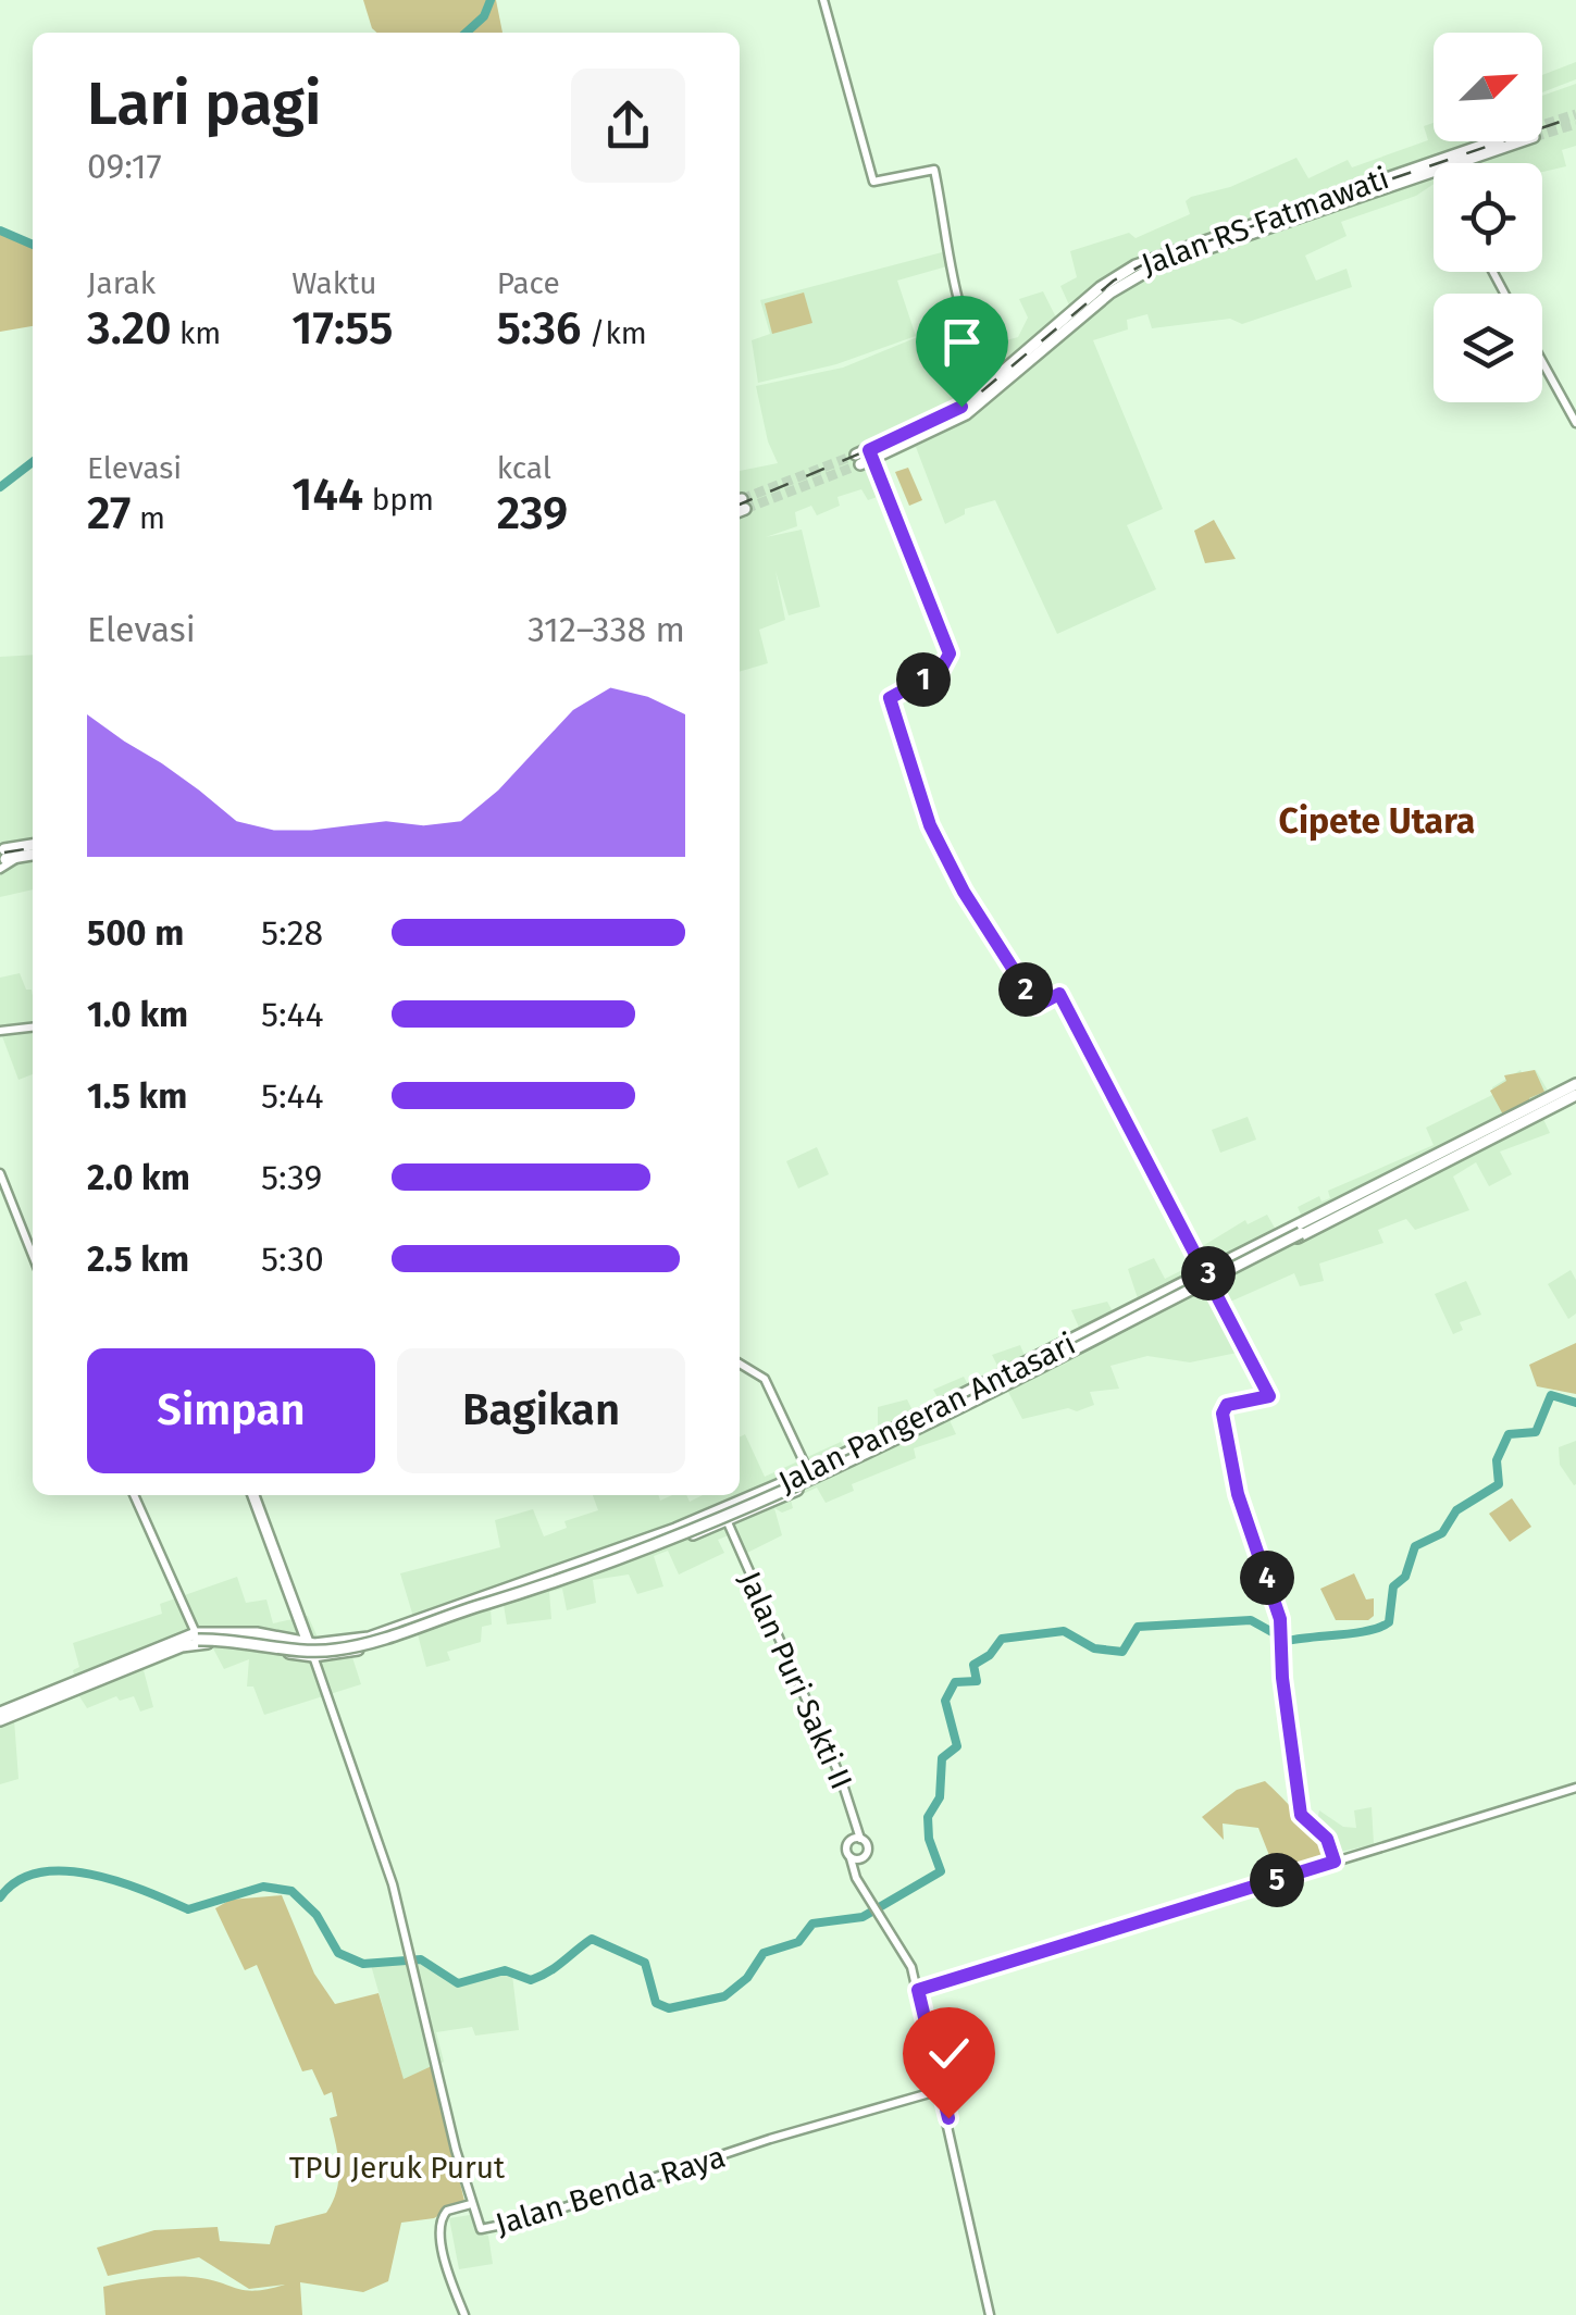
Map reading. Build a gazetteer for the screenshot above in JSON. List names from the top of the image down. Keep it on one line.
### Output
{"streets":{"main road":["Jalan RS Fatmawati","Jalan Pangeran Antasari"],"street":["Jalan Puri Sakti II","Jalan Benda Raya"]},"crossings":[["Jalan Pangeran Antasari","Jalan Puri Sakti II"],["Jalan Pangeran Antasari","Jalan Benda Raya"]],"districts":["Cipete Utara"],"parks":["TPU Jeruk Purut"],"north":"top right","page":{"heading":["Lari pagi","09:17"],"stats":[["Jarak","3.20 km"],["Waktu","17:55"],["Pace","5:36 /km"],["Elevasi","27 m"],["144 bpm"],["kcal","239"]],"chart":["Elevasi","312–338 m"],"pins":["1","2","3","4","5"],"list":[{"name":"500 m","note":"5:28"},{"name":"1.0 km","note":"5:44"},{"name":"1.5 km","note":"5:44"},{"name":"2.0 km","note":"5:39"},{"name":"2.5 km","note":"5:30"}],"buttons":["Simpan","Bagikan"]}}
